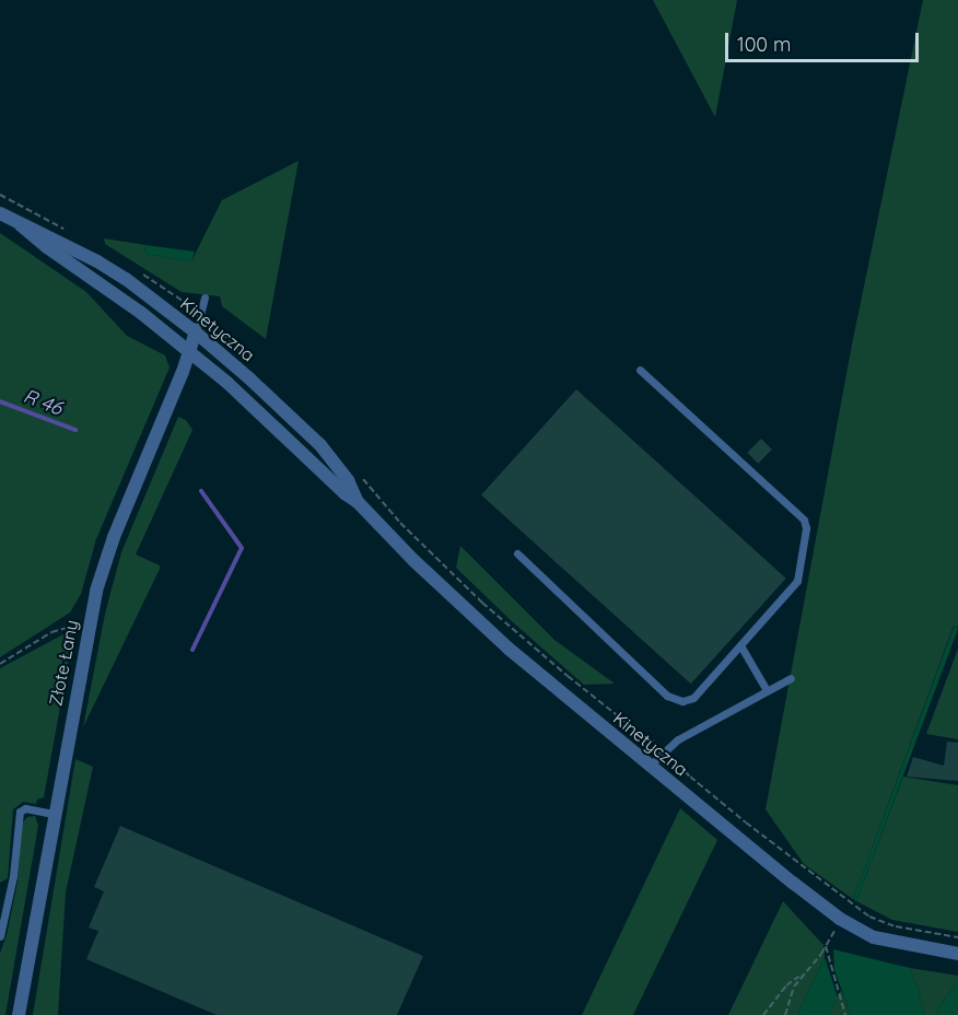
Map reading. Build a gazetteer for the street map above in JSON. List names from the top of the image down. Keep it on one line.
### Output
{"streets":{"street":["Kinetyczna","Złote Łany"]},"crossings":[["Kinetyczna","Złote Łany"]],"water":["R 46"],"scale_bar":"100 m"}
